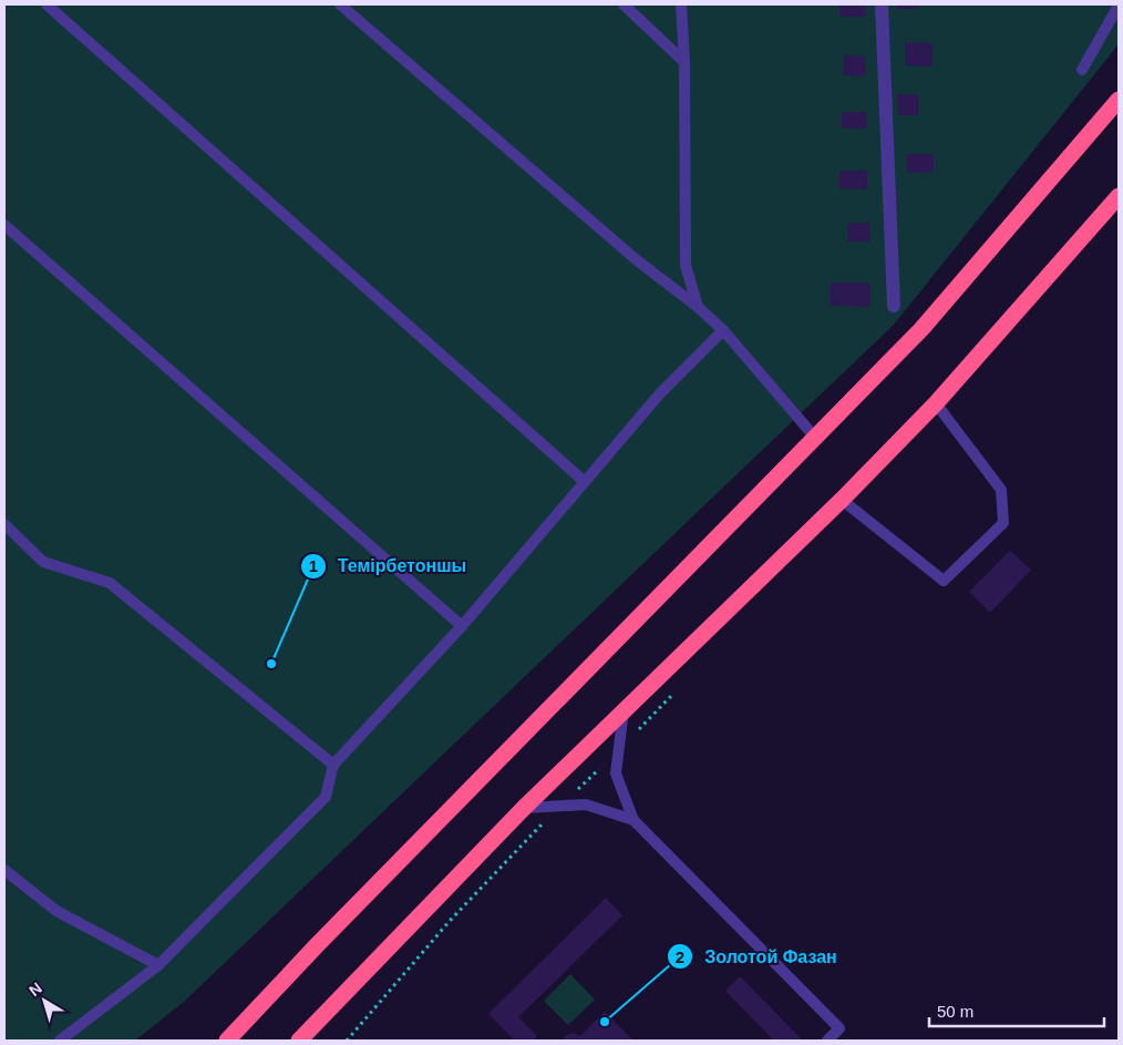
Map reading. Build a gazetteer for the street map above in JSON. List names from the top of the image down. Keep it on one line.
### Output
{"places":["Темірбетоншы","Золотой Фазан"],"scale_bar":"50 m","north":"top left"}
